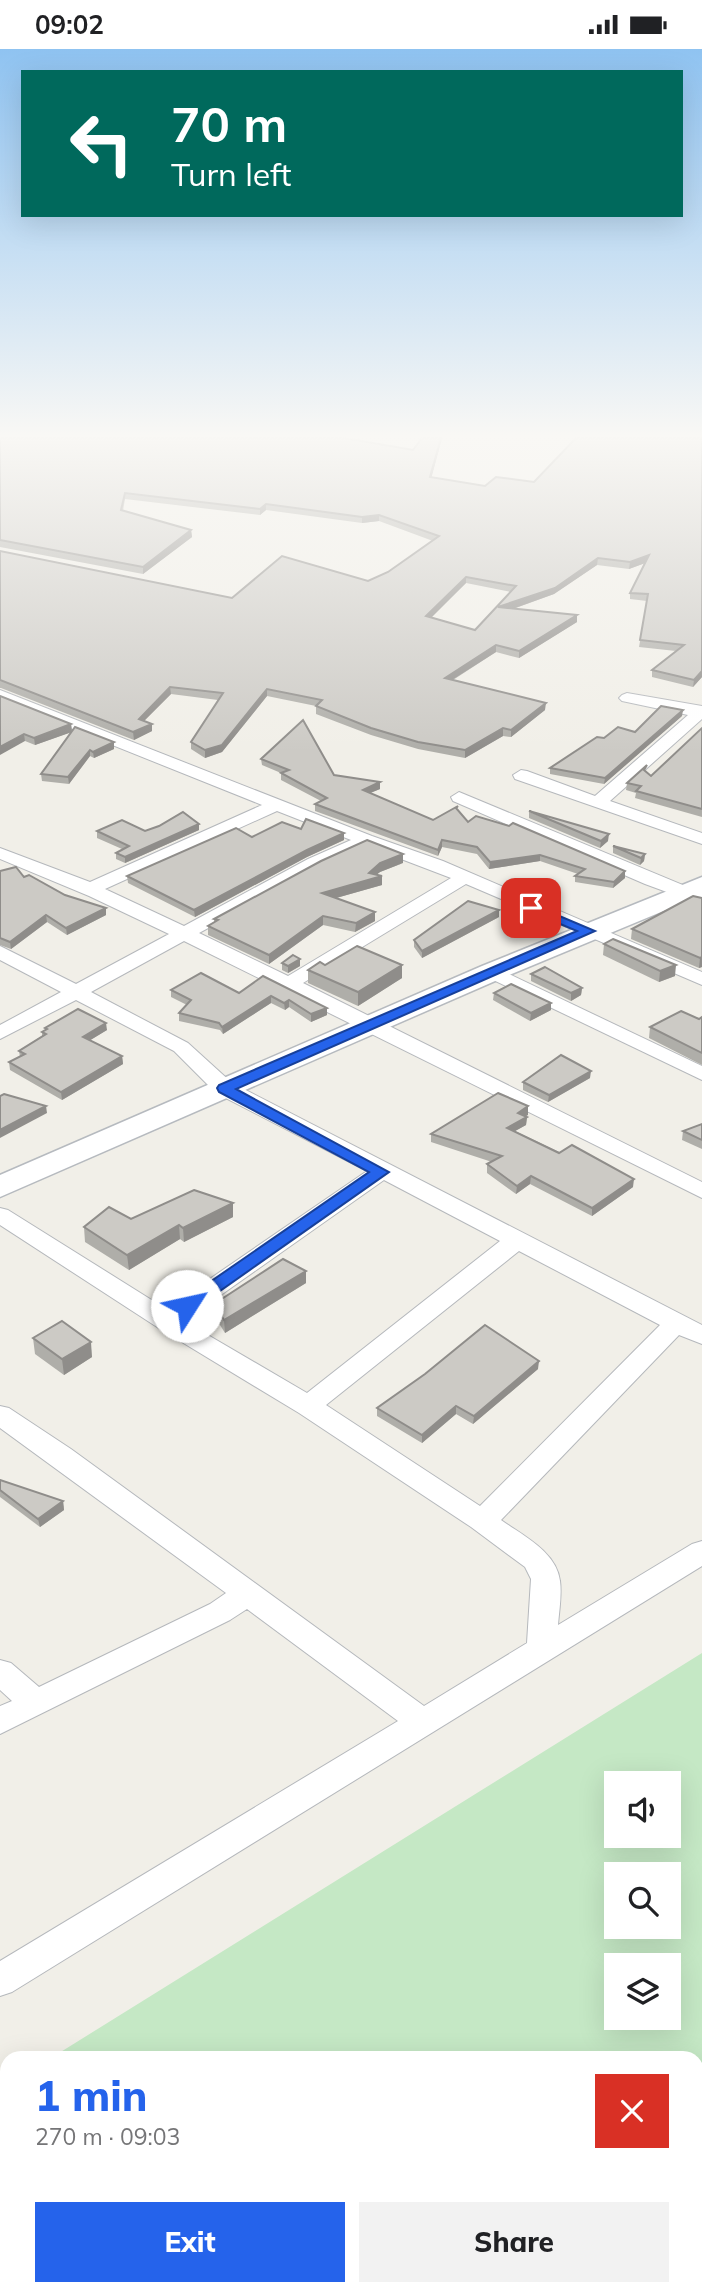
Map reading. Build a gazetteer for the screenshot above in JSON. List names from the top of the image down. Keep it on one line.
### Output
{"page":{"status":"09:02","turn":["70 m","Turn left"],"heading":["1 min","270 m · 09:03"],"buttons":["Exit","Share"]}}
